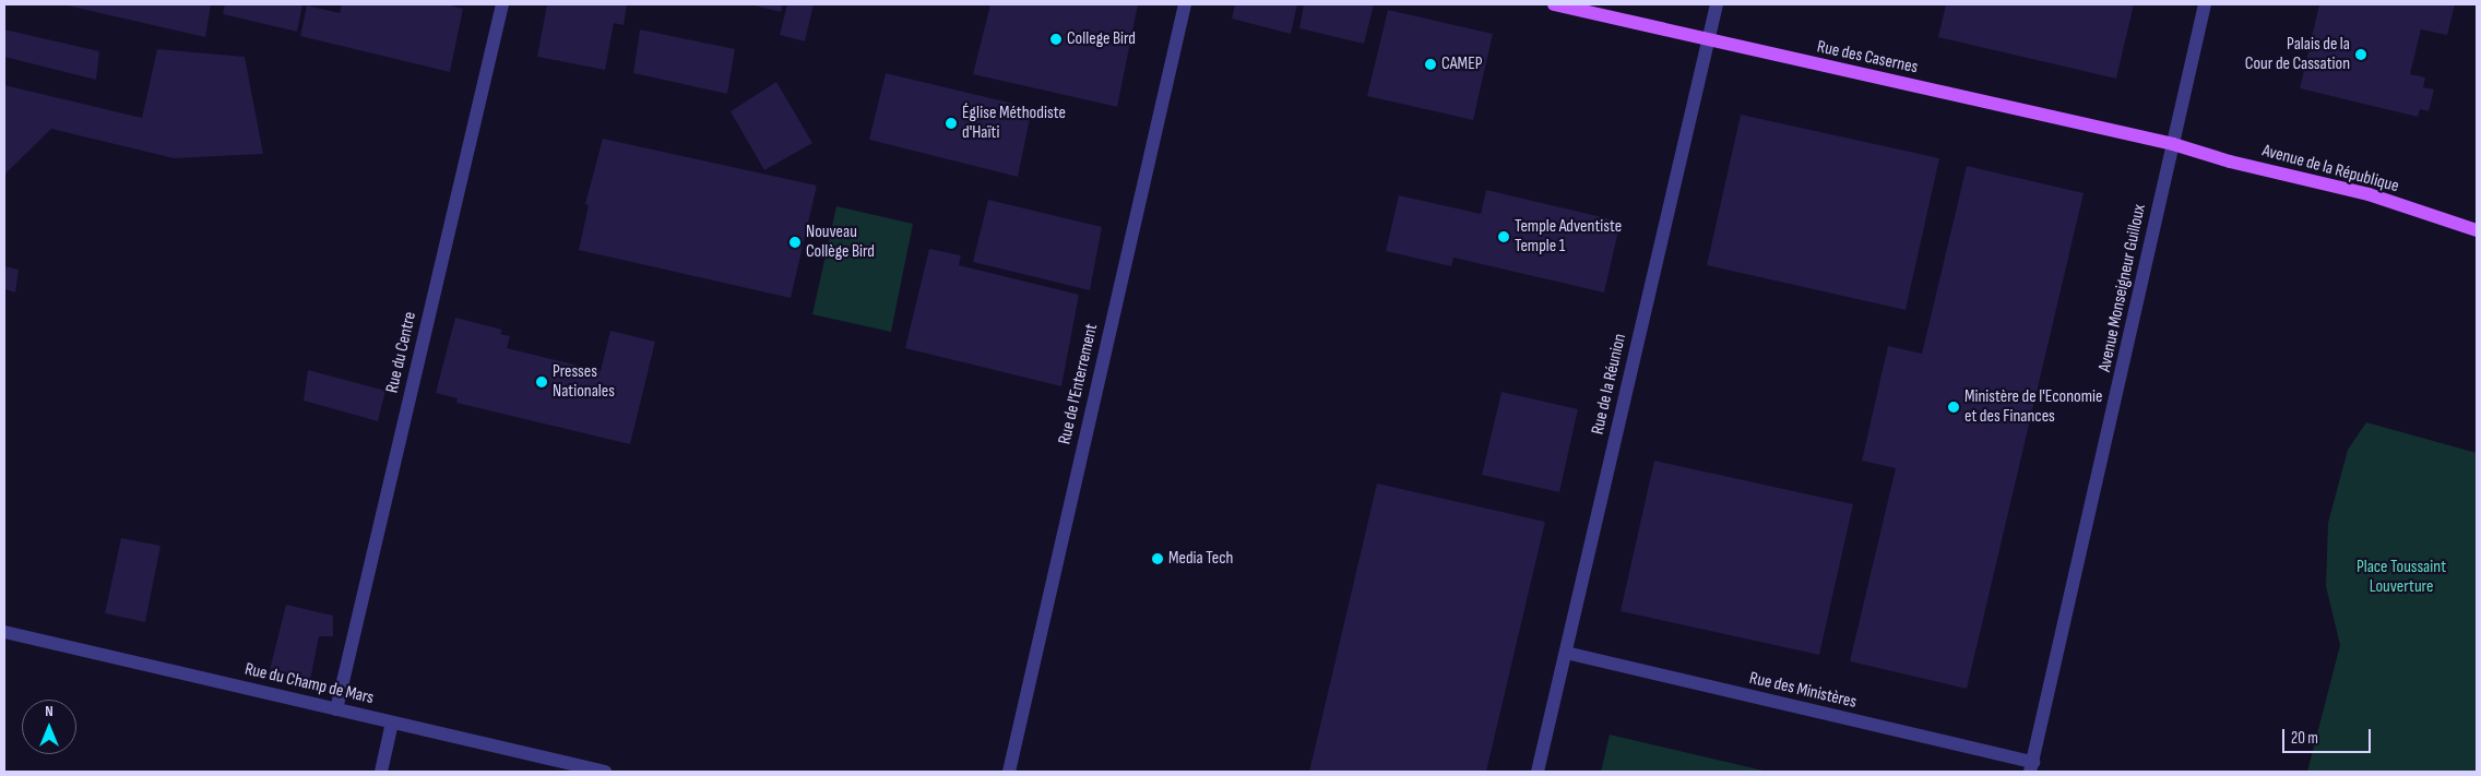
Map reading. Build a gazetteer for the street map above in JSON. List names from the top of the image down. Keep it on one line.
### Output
{"streets":{"main road":["Rue des Casernes","Avenue de la République"],"street":["Avenue Monseigneur Guilloux","Rue du Centre","Rue de l'Enterrement","Rue de la Réunion","Rue du Champ de Mars","Rue des Ministères"]},"crossings":[["Rue des Casernes","Avenue de la République"],["Rue des Casernes","Avenue Monseigneur Guilloux"],["Rue des Casernes","Rue de la Réunion"],["Avenue de la République","Avenue Monseigneur Guilloux"],["Avenue Monseigneur Guilloux","Rue des Ministères"],["Rue du Centre","Rue du Champ de Mars"],["Rue de la Réunion","Rue des Ministères"]],"parks":["Place Toussaint Louverture"],"places":["College Bird","Palais de la Cour de Cassation","CAMEP","Église Méthodiste d'Haïti","Temple Adventiste Temple 1","Nouveau Collège Bird","Presses Nationales","Ministère de l'Economie et des Finances","Media Tech"],"scale_bar":"20 m","north":"top"}
